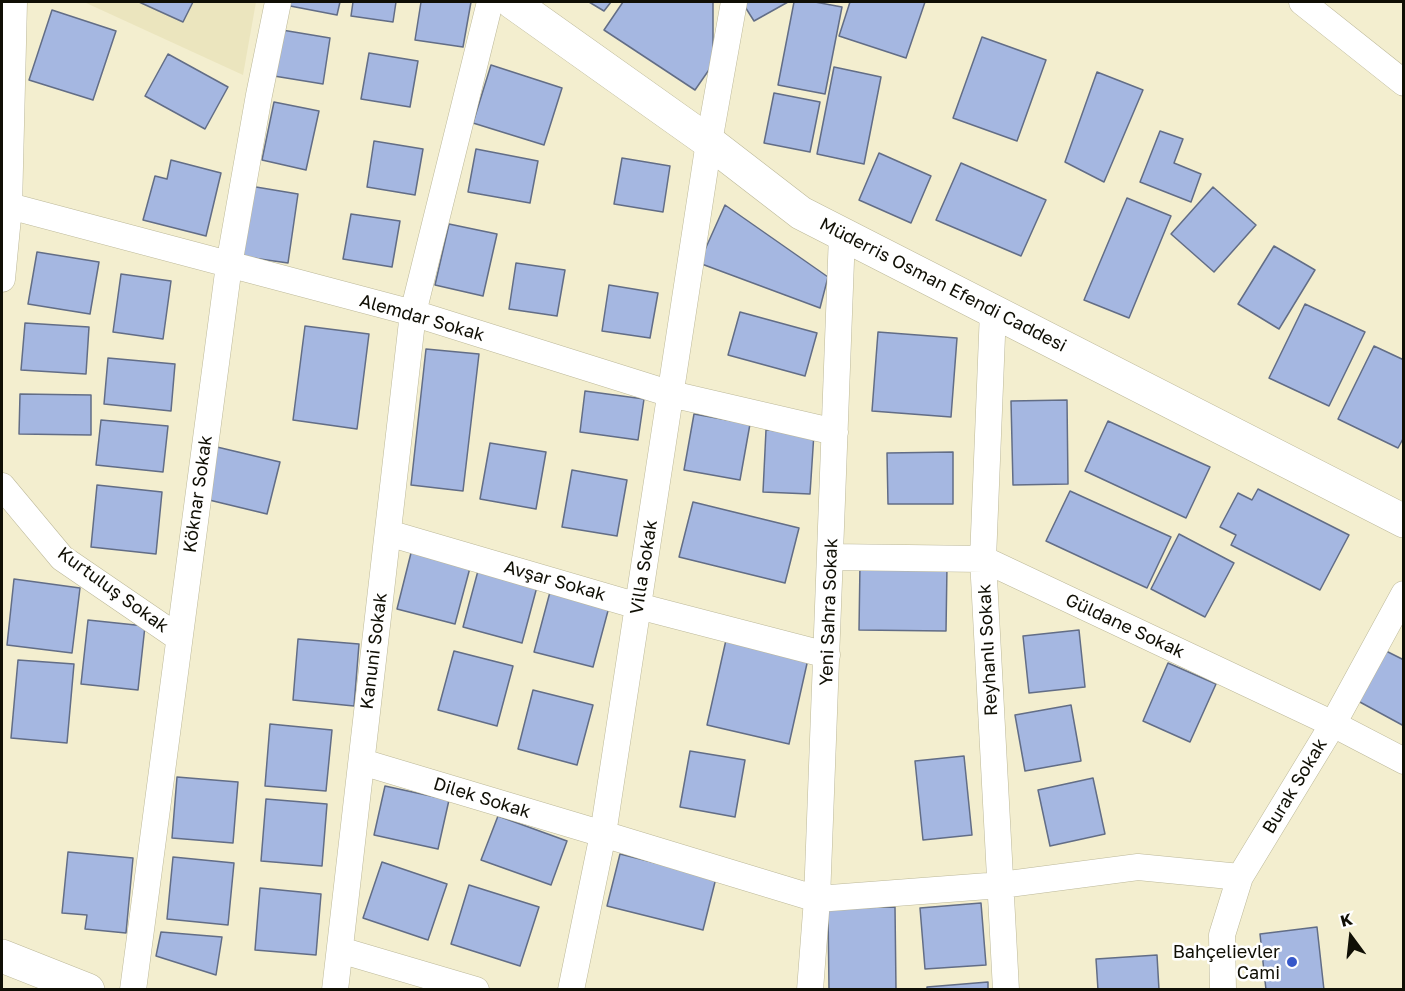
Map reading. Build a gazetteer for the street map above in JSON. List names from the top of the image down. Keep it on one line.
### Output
{"streets":{"main road":["Müderris Osman Efendi Caddesi"],"street":["Alemdar Sokak","Köknar Sokak","Villa Sokak","Avşar Sokak","Kurtuluş Sokak","Yeni Sahra Sokak","Güldane Sokak","Reyhanlı Sokak","Kanuni Sokak","Burak Sokak","Dilek Sokak"]},"crossings":[["Müderris Osman Efendi Caddesi","Villa Sokak"],["Müderris Osman Efendi Caddesi","Yeni Sahra Sokak"],["Müderris Osman Efendi Caddesi","Reyhanlı Sokak"],["Alemdar Sokak","Köknar Sokak"],["Alemdar Sokak","Villa Sokak"],["Alemdar Sokak","Yeni Sahra Sokak"],["Alemdar Sokak","Kanuni Sokak"],["Köknar Sokak","Kurtuluş Sokak"],["Villa Sokak","Avşar Sokak"],["Villa Sokak","Dilek Sokak"],["Avşar Sokak","Yeni Sahra Sokak"],["Avşar Sokak","Kanuni Sokak"],["Yeni Sahra Sokak","Güldane Sokak"],["Yeni Sahra Sokak","Dilek Sokak"],["Güldane Sokak","Reyhanlı Sokak"],["Güldane Sokak","Burak Sokak"],["Kanuni Sokak","Dilek Sokak"]],"places":["Bahçelievler Cami"],"north":"top"}
